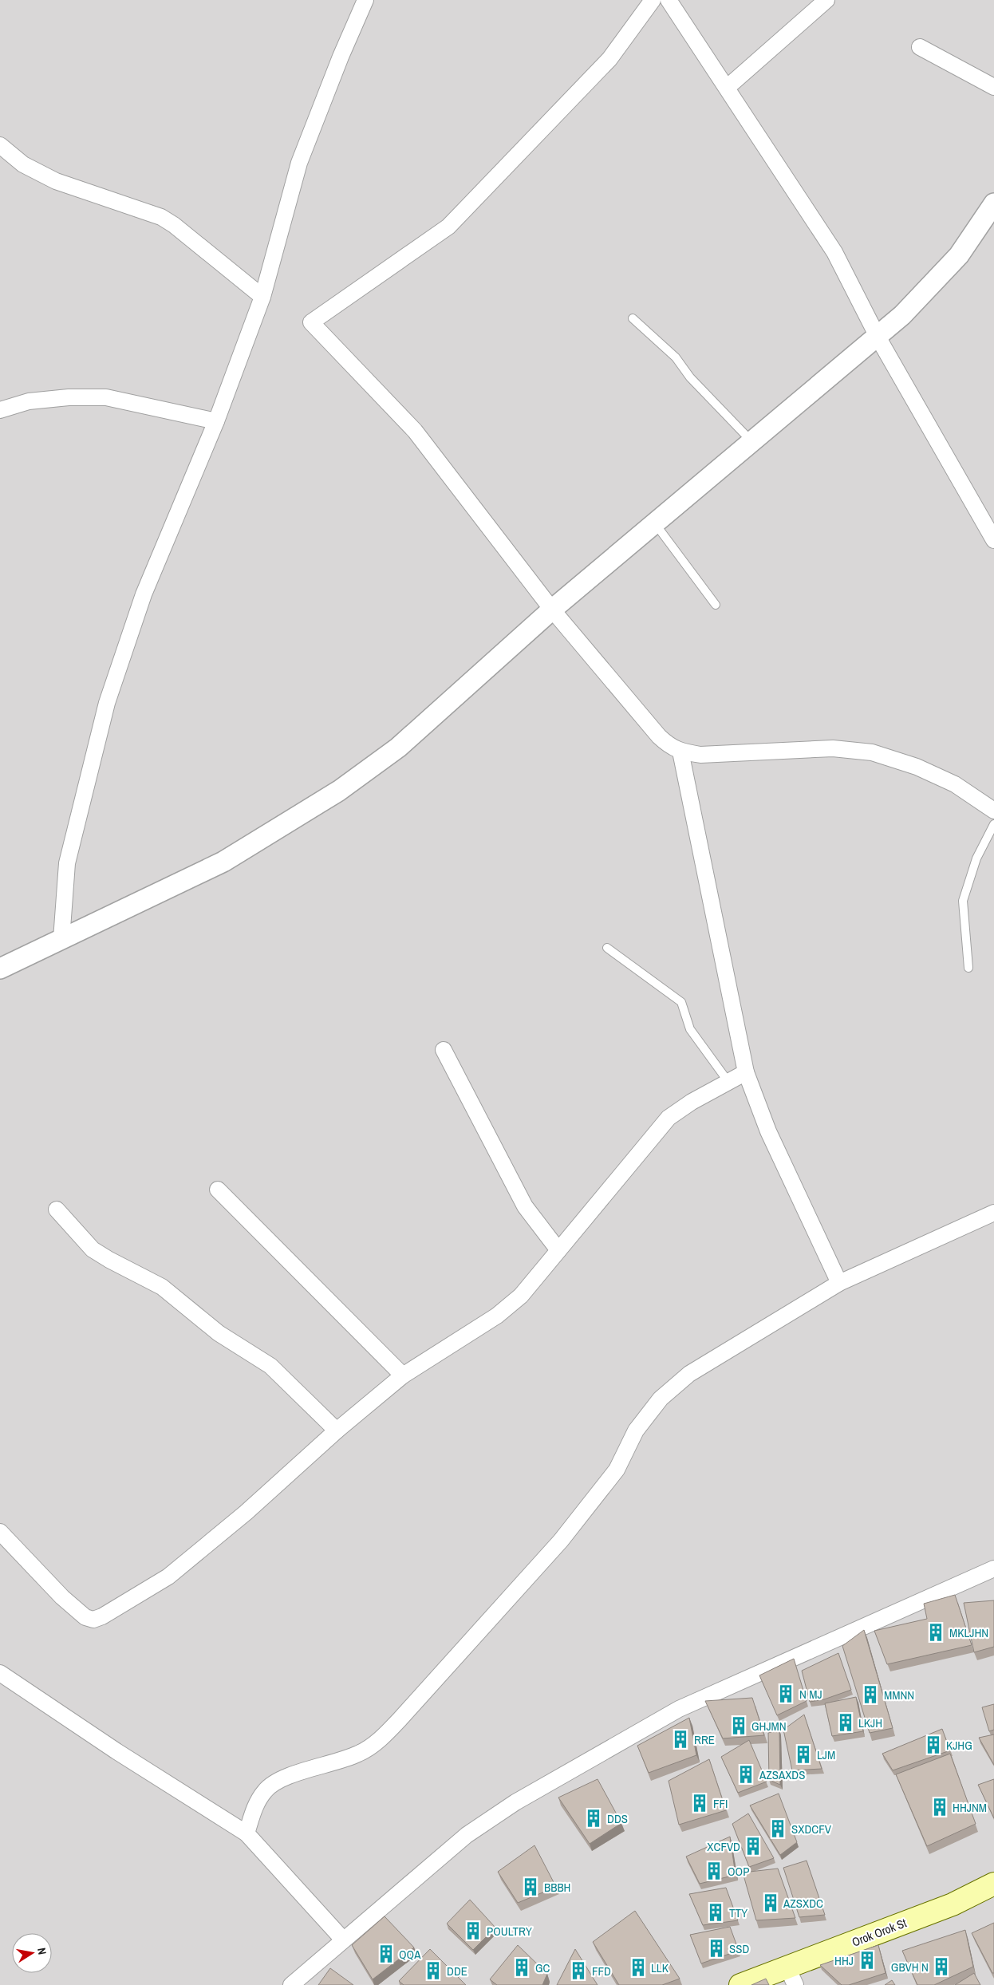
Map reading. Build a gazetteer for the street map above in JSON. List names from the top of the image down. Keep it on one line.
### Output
{"streets":{"main road":["Orok Orok St"]},"places":{"building":["MKLJHN","N MJ","MMNN","LKJH","GHJMN","RRE","KJHG","LJM","AZSAXDS","FFI","HHJNM","DDS","SXDCFV","XCFVD","OOP","BBBH","AZSXDC","TTY","POULTRY","SSD","QQA","HHJ","GBVH N","GC","LLK","DDE","FFD"]},"north":"right"}
